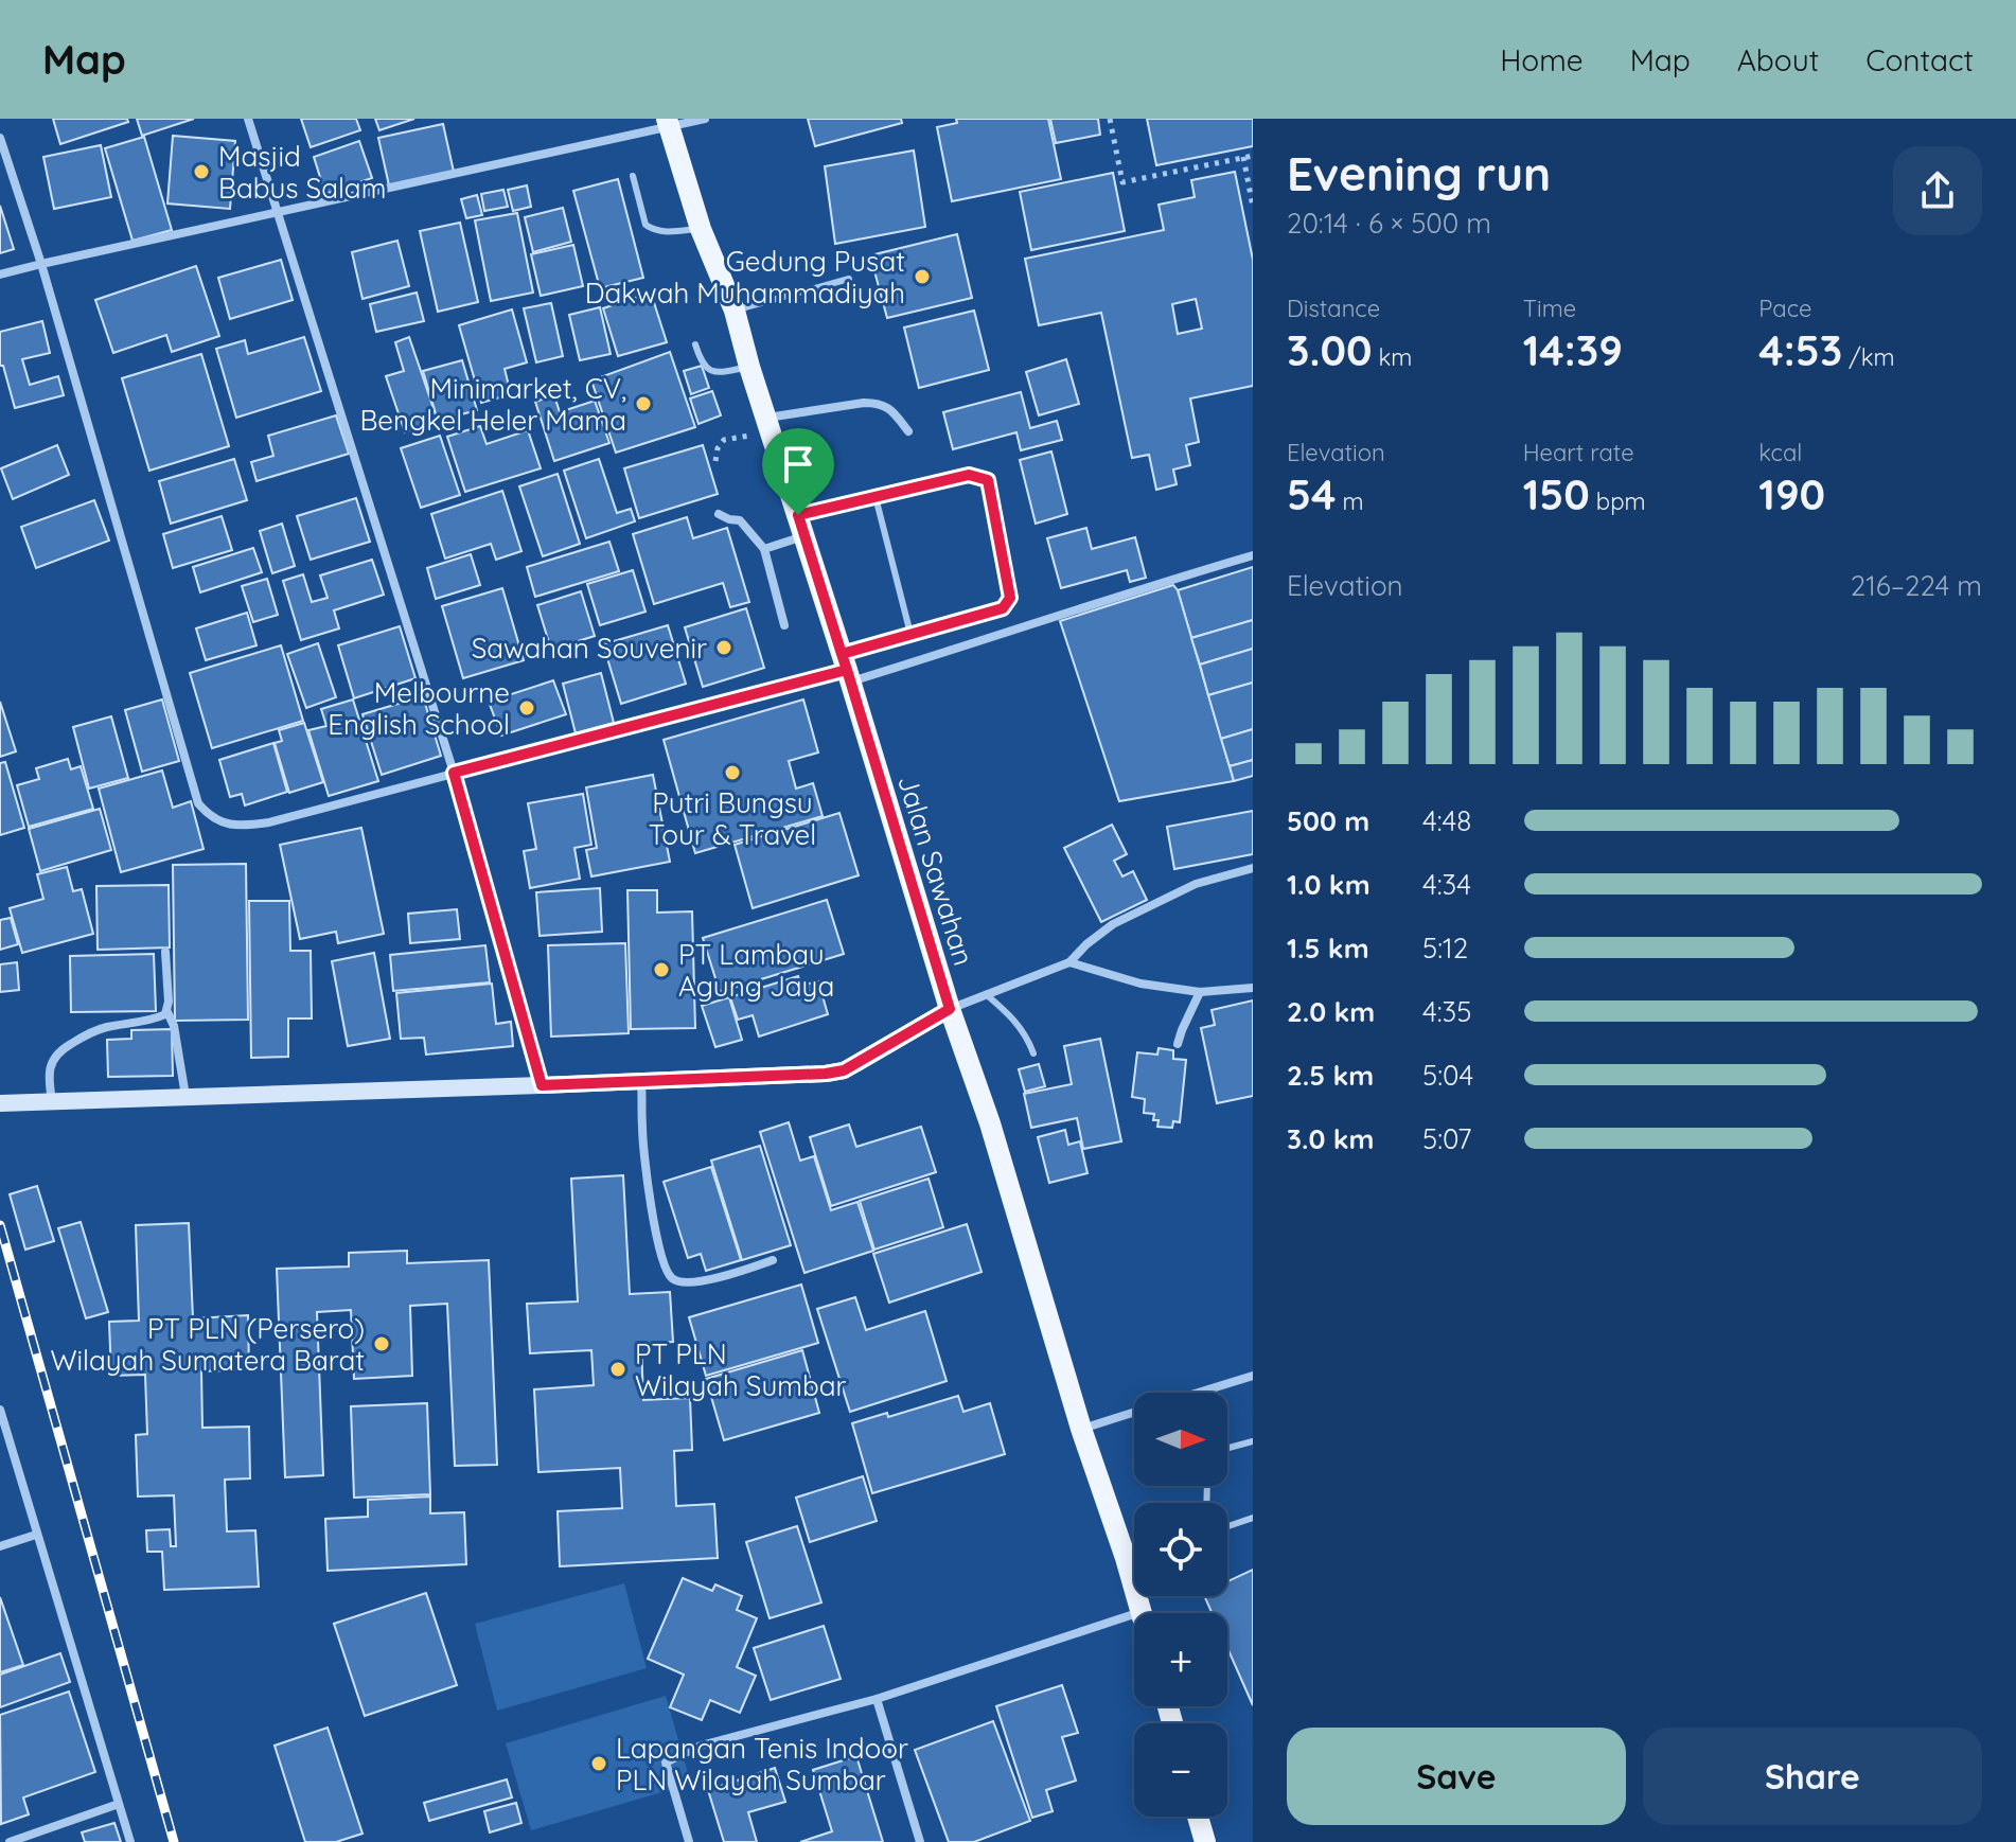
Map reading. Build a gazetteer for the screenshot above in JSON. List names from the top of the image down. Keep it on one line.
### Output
{"streets":{"main road":["Jalan Sawahan"]},"places":["Masjid Babus Salam","Gedung Pusat Dakwah Muhammadiyah","Minimarket, CV, Bengkel Heler Mama","Sawahan Souvenir","Melbourne English School","Putri Bungsu Tour & Travel","PT Lambau Agung Jaya","PT PLN (Persero) Wilayah Sumatera Barat","PT PLN Wilayah Sumbar","Lapangan Tenis Indoor PLN Wilayah Sumbar"],"north":"right","page":{"header":"Map","nav":["Home","Map","About","Contact"],"heading":["Evening run","20:14 · 6 × 500 m"],"stats":[["Distance","3.00 km"],["Time","14:39"],["Pace","4:53 /km"],["Elevation","54 m"],["Heart rate","150 bpm"],["kcal","190"]],"chart":["Elevation","216–224 m"],"list":[{"name":"500 m","note":"4:48"},{"name":"1.0 km","note":"4:34"},{"name":"1.5 km","note":"5:12"},{"name":"2.0 km","note":"4:35"},{"name":"2.5 km","note":"5:04"},{"name":"3.0 km","note":"5:07"}],"map_buttons":["+","−"],"buttons":["Save","Share"]}}
